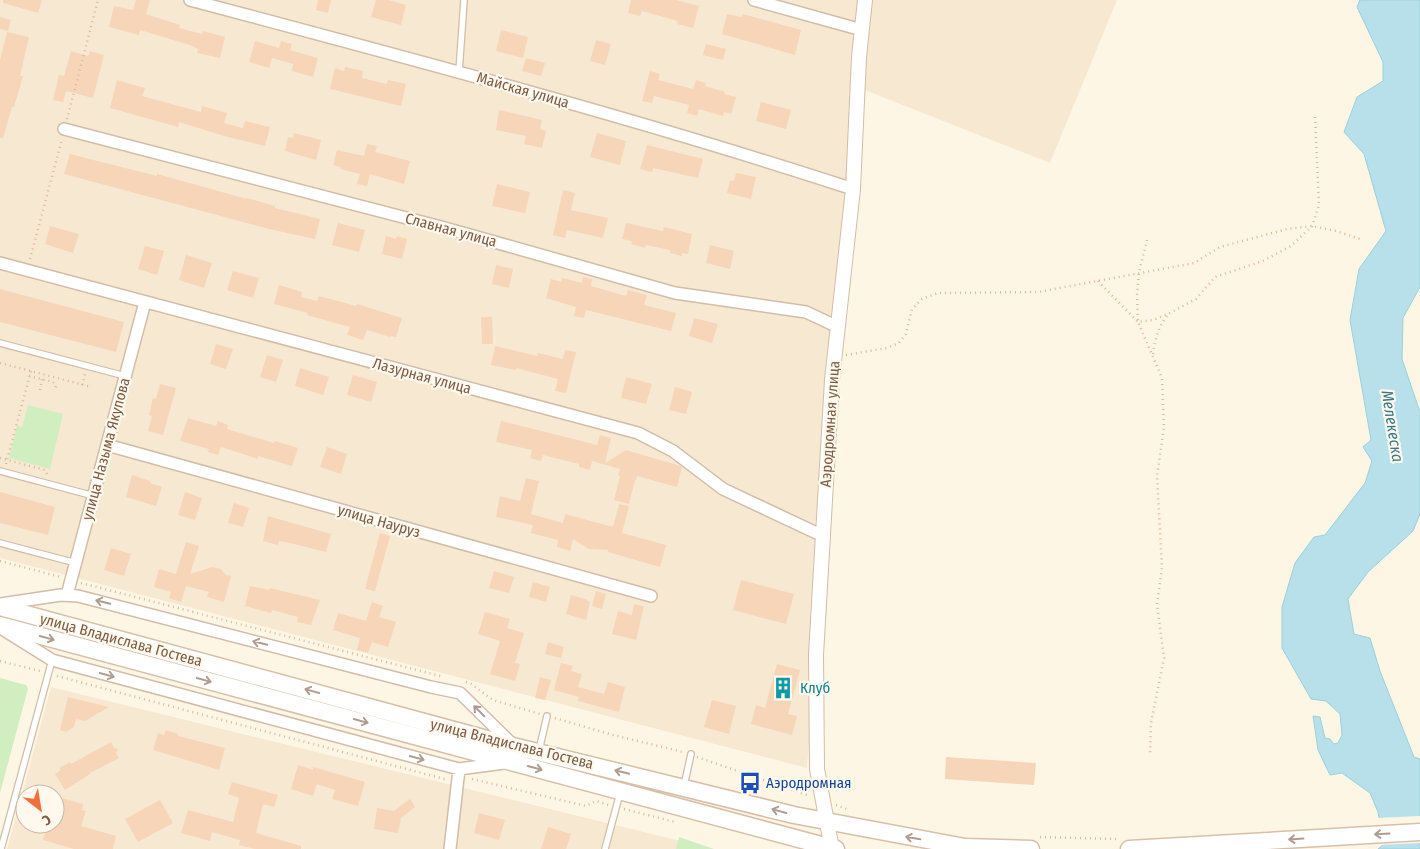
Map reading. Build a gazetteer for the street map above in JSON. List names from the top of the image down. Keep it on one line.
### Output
{"streets":{"main road":["улица Владислава Гостева"],"street":["Майская улица","Славная улица","Лазурная улица","Аэродромная улица","улица Назыма Якупова","улица Науруз"]},"crossings":[["Майская улица","Аэродромная улица"],["Славная улица","Аэродромная улица"],["Лазурная улица","Аэродромная улица"],["Лазурная улица","улица Назыма Якупова"],["Аэродромная улица","улица Владислава Гостева"],["улица Назыма Якупова","улица Науруз"]],"water":["Мелекеска"],"places":{"building":["Клуб"],"bus stop":["Аэродромная"]},"north":"bottom right"}
